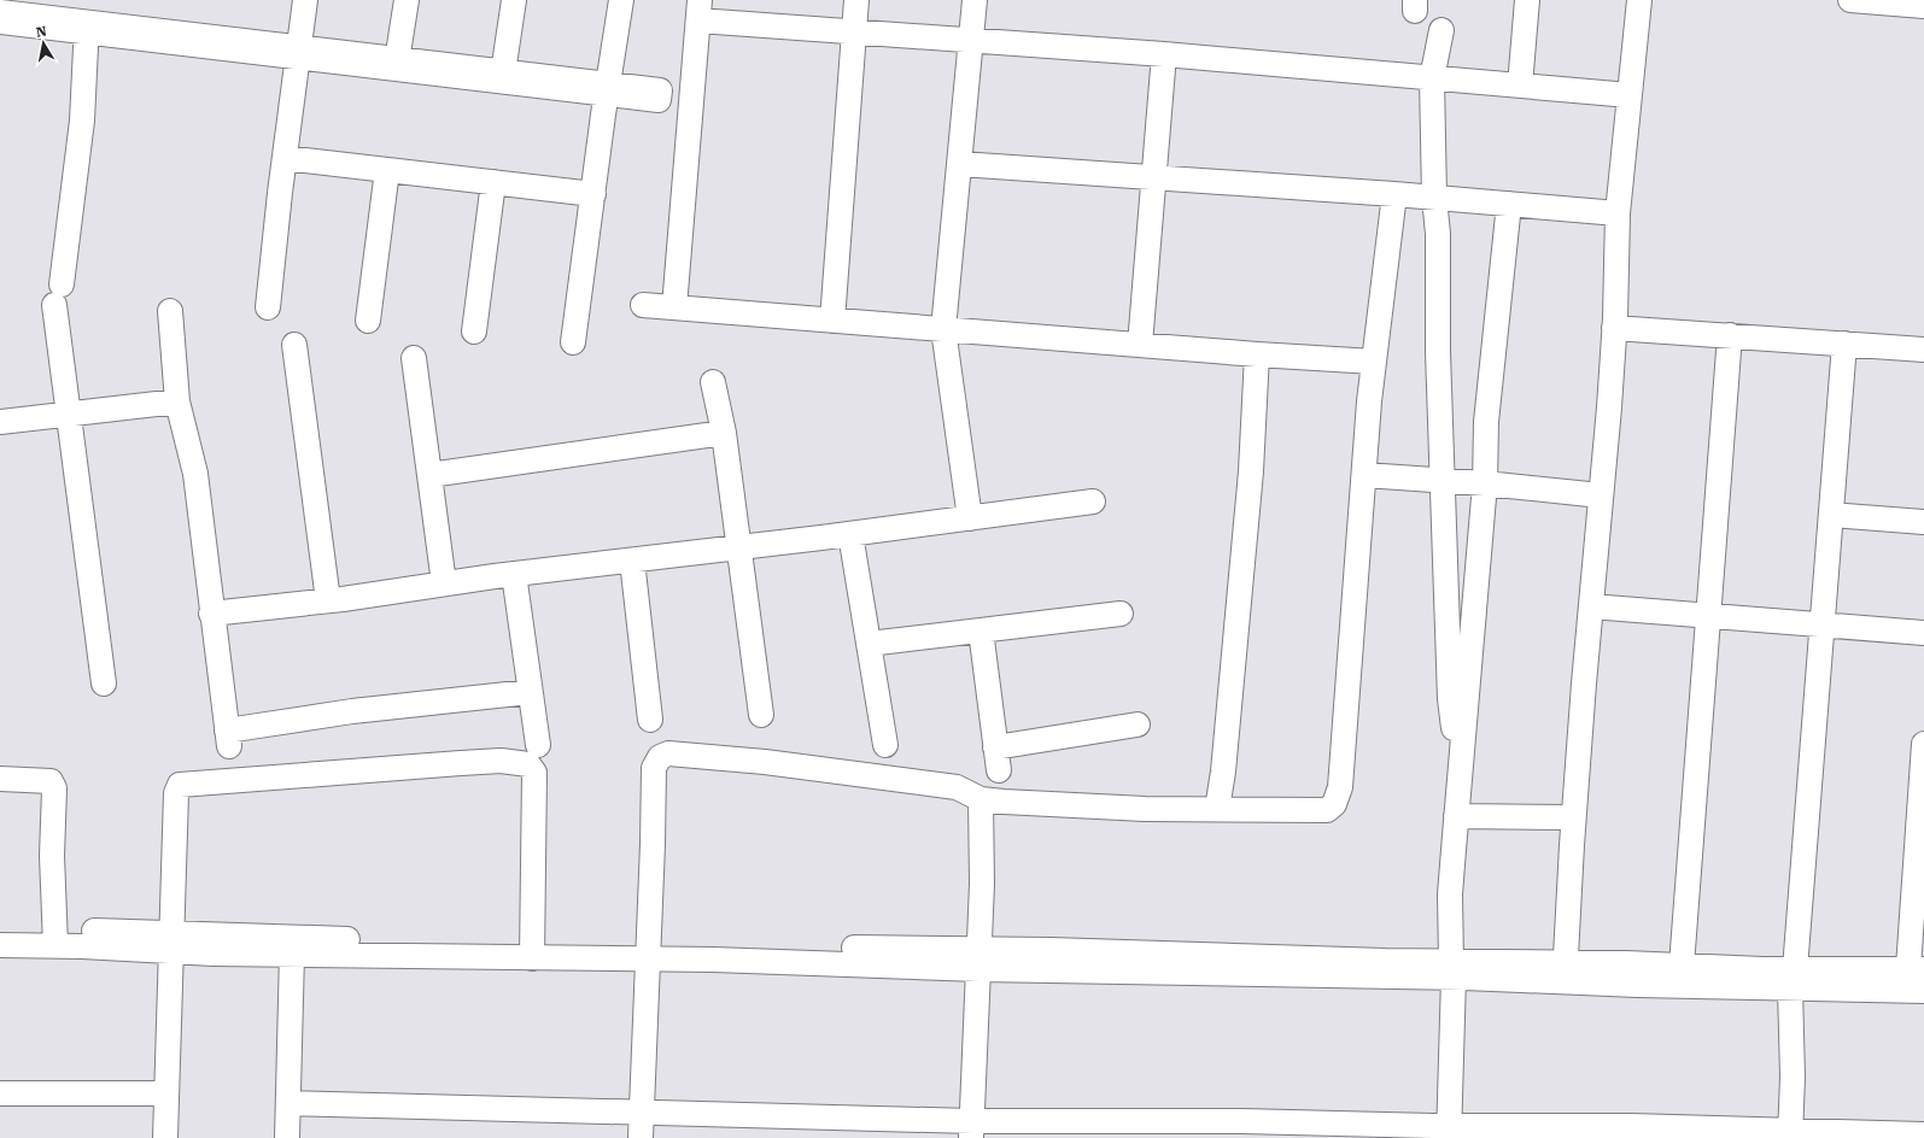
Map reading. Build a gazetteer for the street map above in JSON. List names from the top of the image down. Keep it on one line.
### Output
{"north":"top"}
